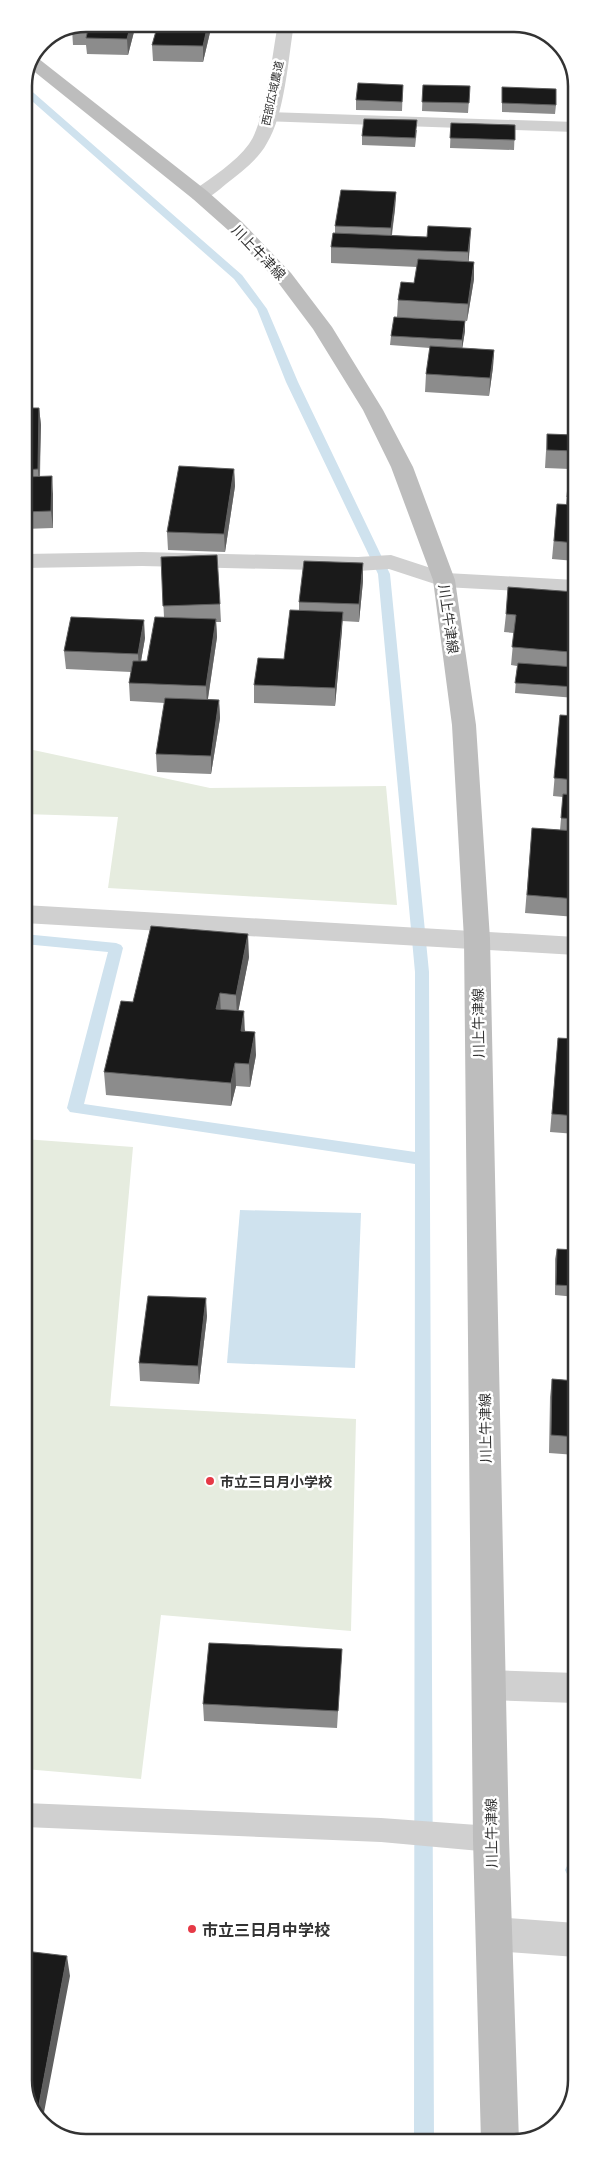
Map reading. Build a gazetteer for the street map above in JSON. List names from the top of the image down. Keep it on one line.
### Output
{"streets":{"main road":["川上牛津線"],"street":["西部広域農道"]},"crossings":[["西部広域農道","川上牛津線"]],"places":["市立三日月小学校","市立三日月中学校"]}
